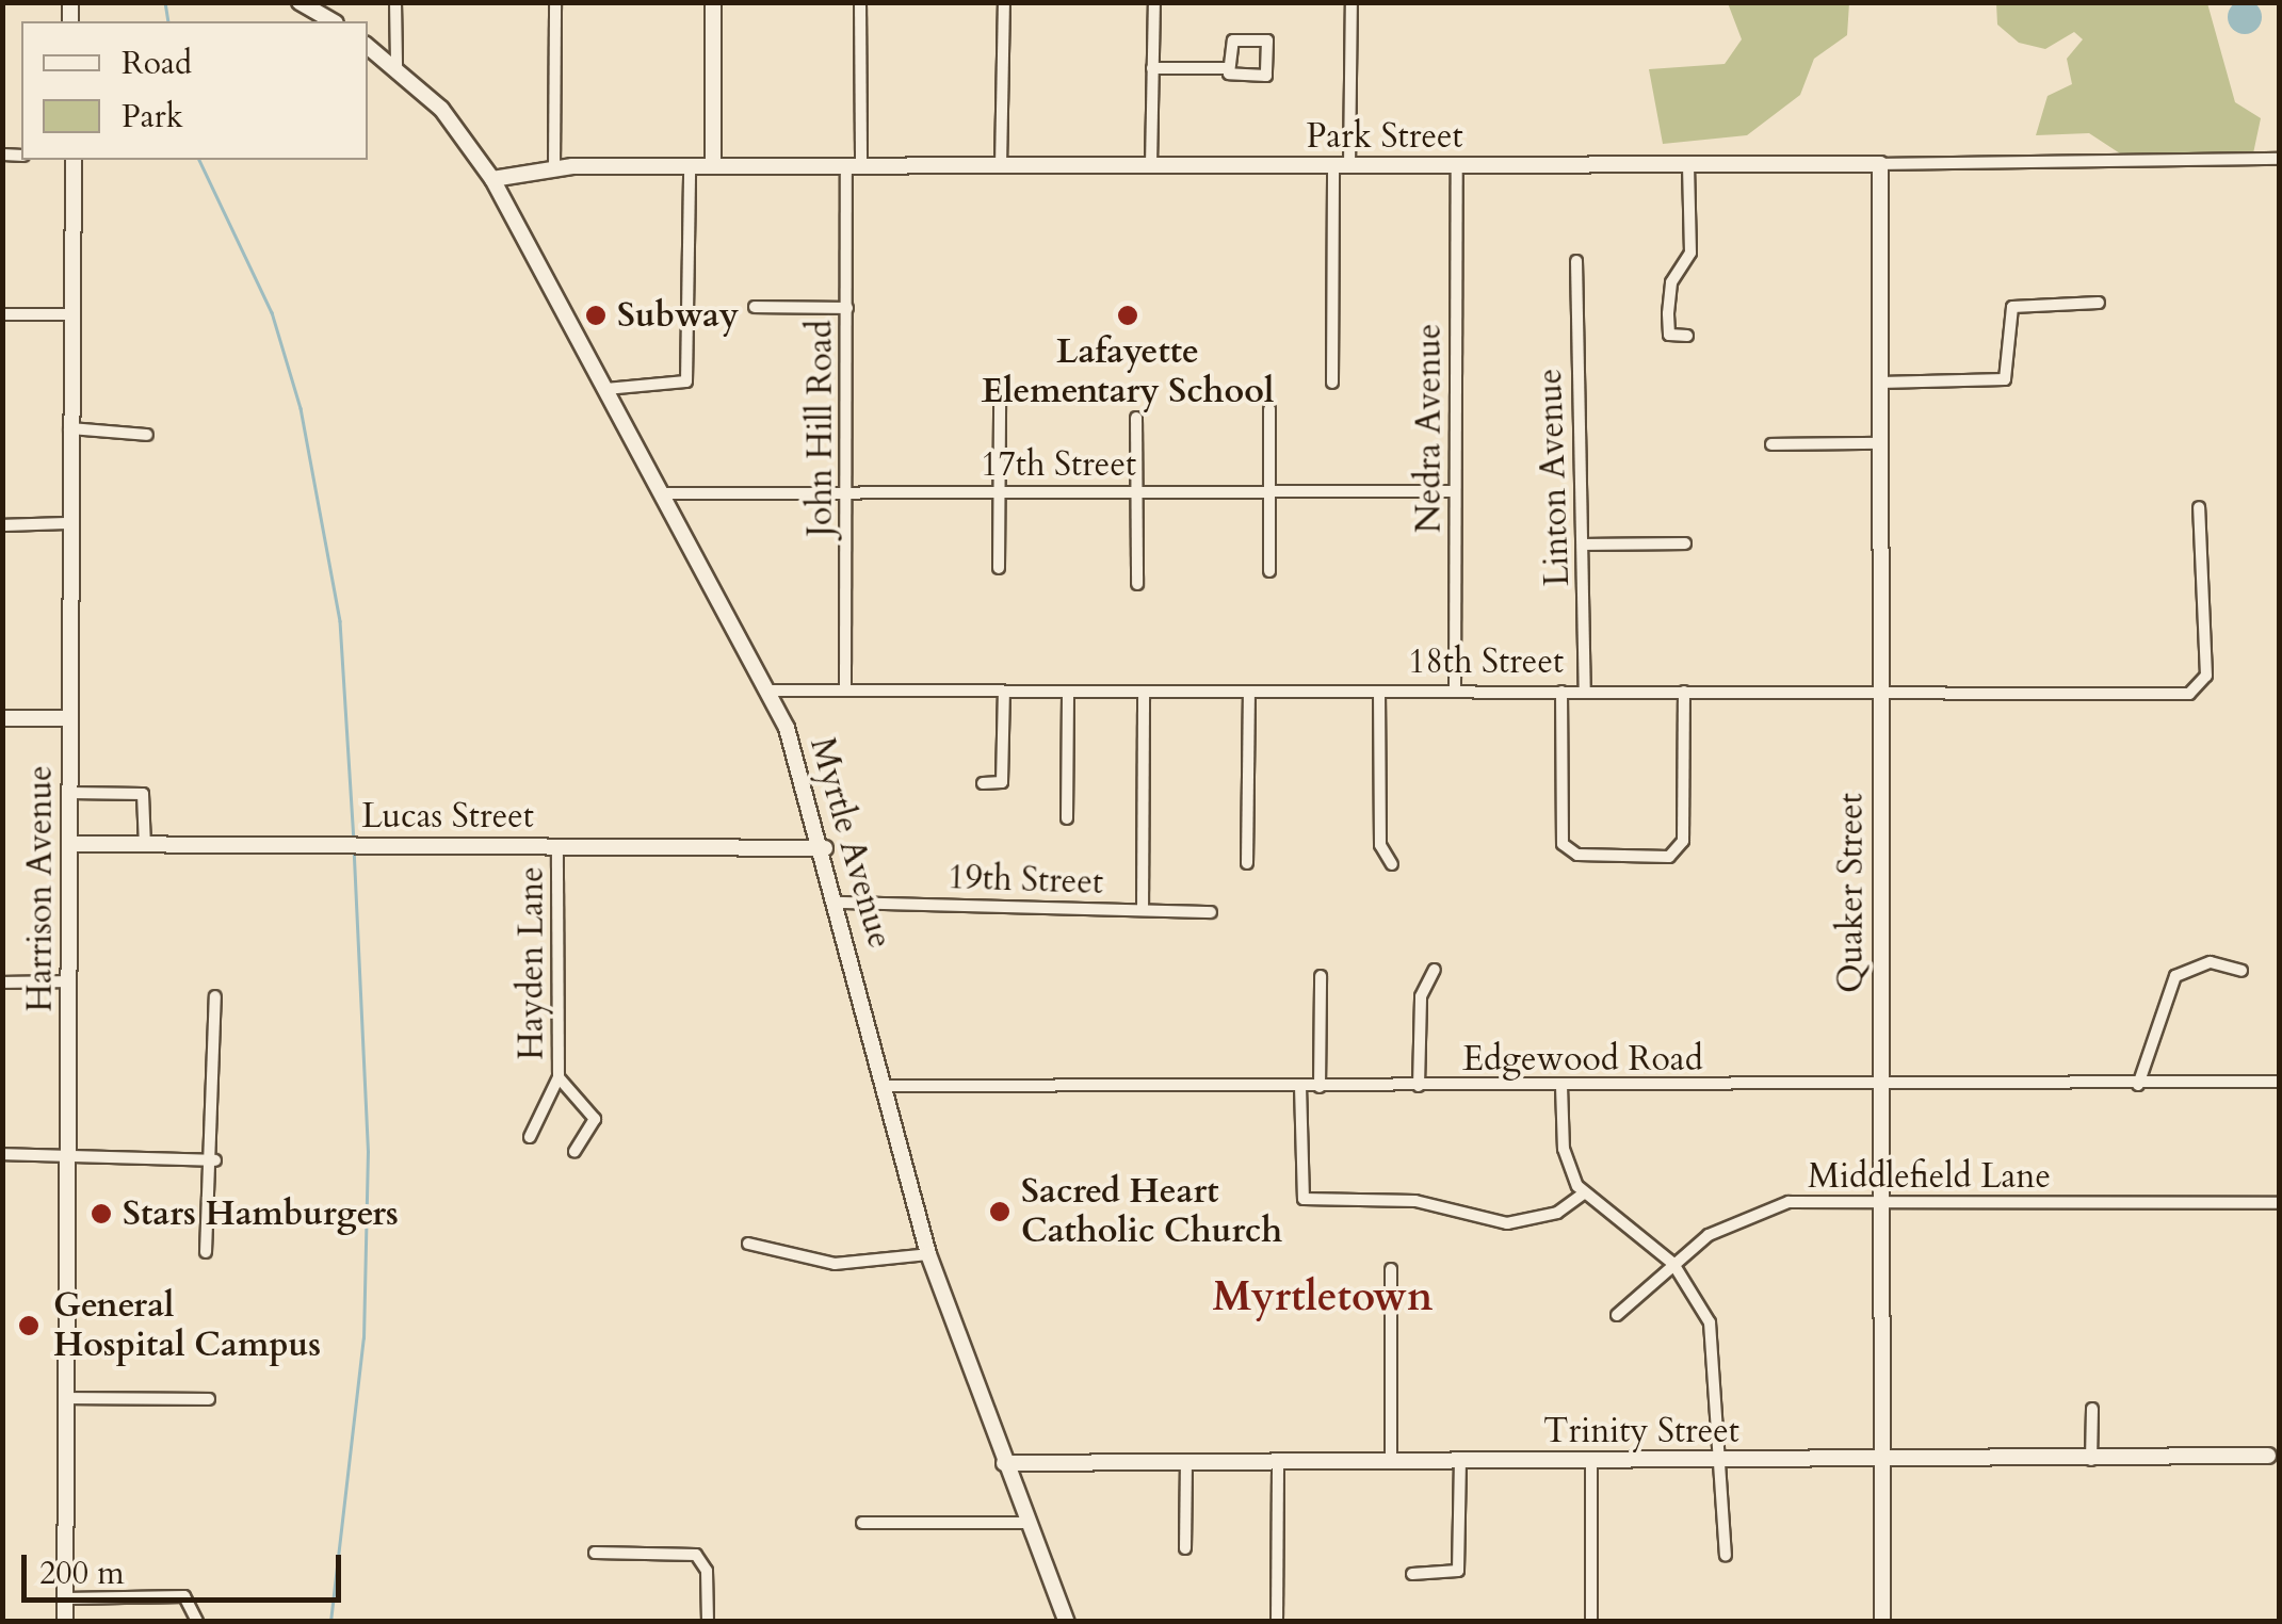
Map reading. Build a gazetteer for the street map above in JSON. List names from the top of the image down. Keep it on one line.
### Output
{"streets":{"street":["Park Street","John Hill Road","Nedra Avenue","17th Street","Linton Avenue","18th Street","Lucas Street","Myrtle Avenue","19th Street","Harrison Avenue","Quaker Street","Hayden Lane","Edgewood Road","Middlefield Lane","Trinity Street"]},"crossings":[["Park Street","John Hill Road"],["Park Street","Nedra Avenue"],["Park Street","Myrtle Avenue"],["Park Street","Quaker Street"],["John Hill Road","17th Street"],["John Hill Road","18th Street"],["Nedra Avenue","17th Street"],["Nedra Avenue","18th Street"],["17th Street","Myrtle Avenue"],["Linton Avenue","18th Street"],["18th Street","Myrtle Avenue"],["18th Street","Quaker Street"],["Lucas Street","Myrtle Avenue"],["Lucas Street","Harrison Avenue"],["Lucas Street","Hayden Lane"],["Myrtle Avenue","19th Street"],["Myrtle Avenue","Edgewood Road"],["Myrtle Avenue","Trinity Street"],["Quaker Street","Edgewood Road"],["Quaker Street","Middlefield Lane"],["Quaker Street","Trinity Street"]],"districts":["Myrtletown"],"places":["Subway","Lafayette Elementary School","Sacred Heart Catholic Church","Stars Hamburgers","General Hospital Campus"],"legend":["Road","Park"],"scale_bar":"200 m"}
